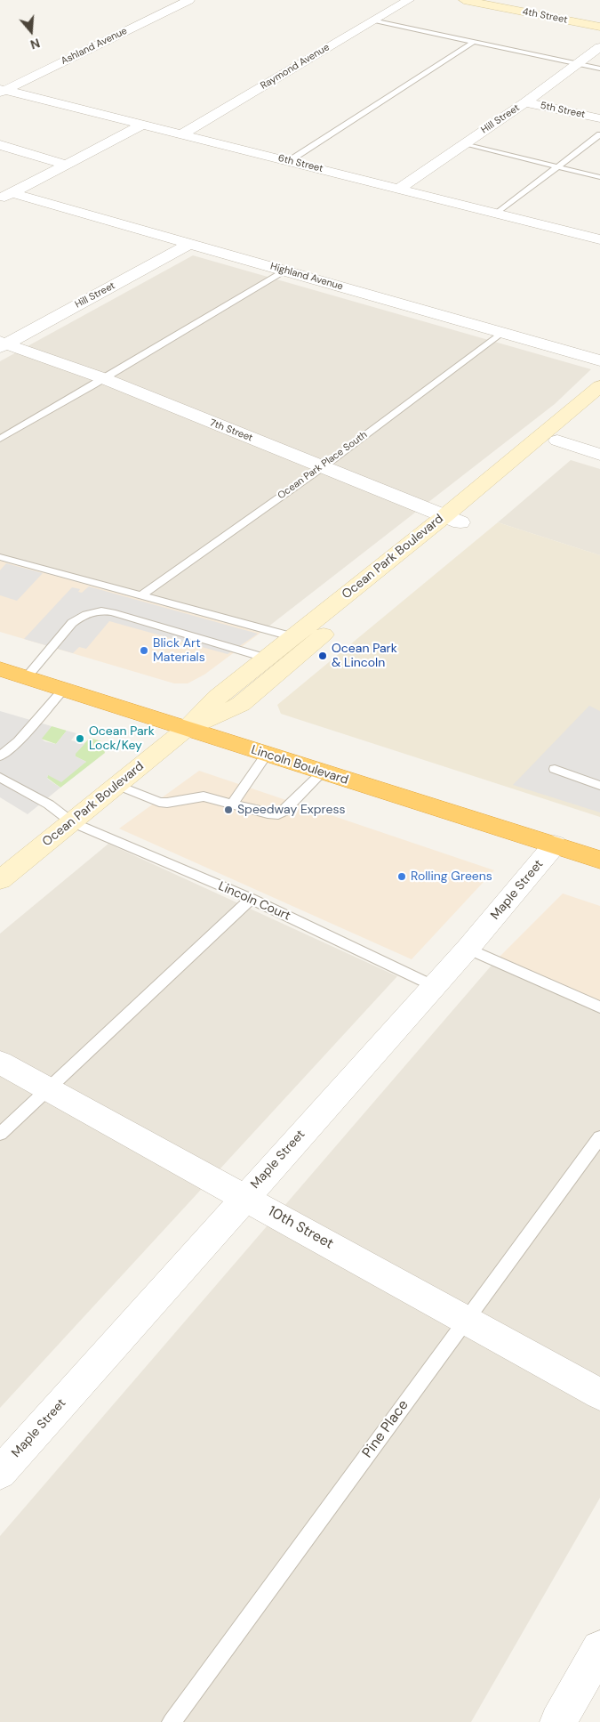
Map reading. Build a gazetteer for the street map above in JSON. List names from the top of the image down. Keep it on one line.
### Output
{"streets":{"highway":["Lincoln Boulevard"],"street":["4th Street","Ashland Avenue","Raymond Avenue","5th Street","Hill Street","6th Street","Highland Avenue","7th Street","Ocean Park Boulevard","Maple Street","10th Street"],"lane":["Ocean Park Place South","Lincoln Court","Pine Place"]},"crossings":[["Ashland Avenue","6th Street"],["Raymond Avenue","6th Street"],["5th Street","Hill Street"],["Hill Street","6th Street"],["Hill Street","Highland Avenue"],["Hill Street","7th Street"],["Highland Avenue","Ocean Park Place South"],["7th Street","Ocean Park Place South"],["7th Street","Ocean Park Boulevard"],["Ocean Park Boulevard","Lincoln Boulevard"],["Ocean Park Boulevard","Lincoln Court"],["Lincoln Boulevard","Maple Street"],["Maple Street","Lincoln Court"],["Maple Street","10th Street"],["10th Street","Pine Place"]],"places":["Blick Art Materials","Ocean Park & Lincoln","Ocean Park Lock/Key","Speedway Express","Rolling Greens"],"north":"bottom"}
